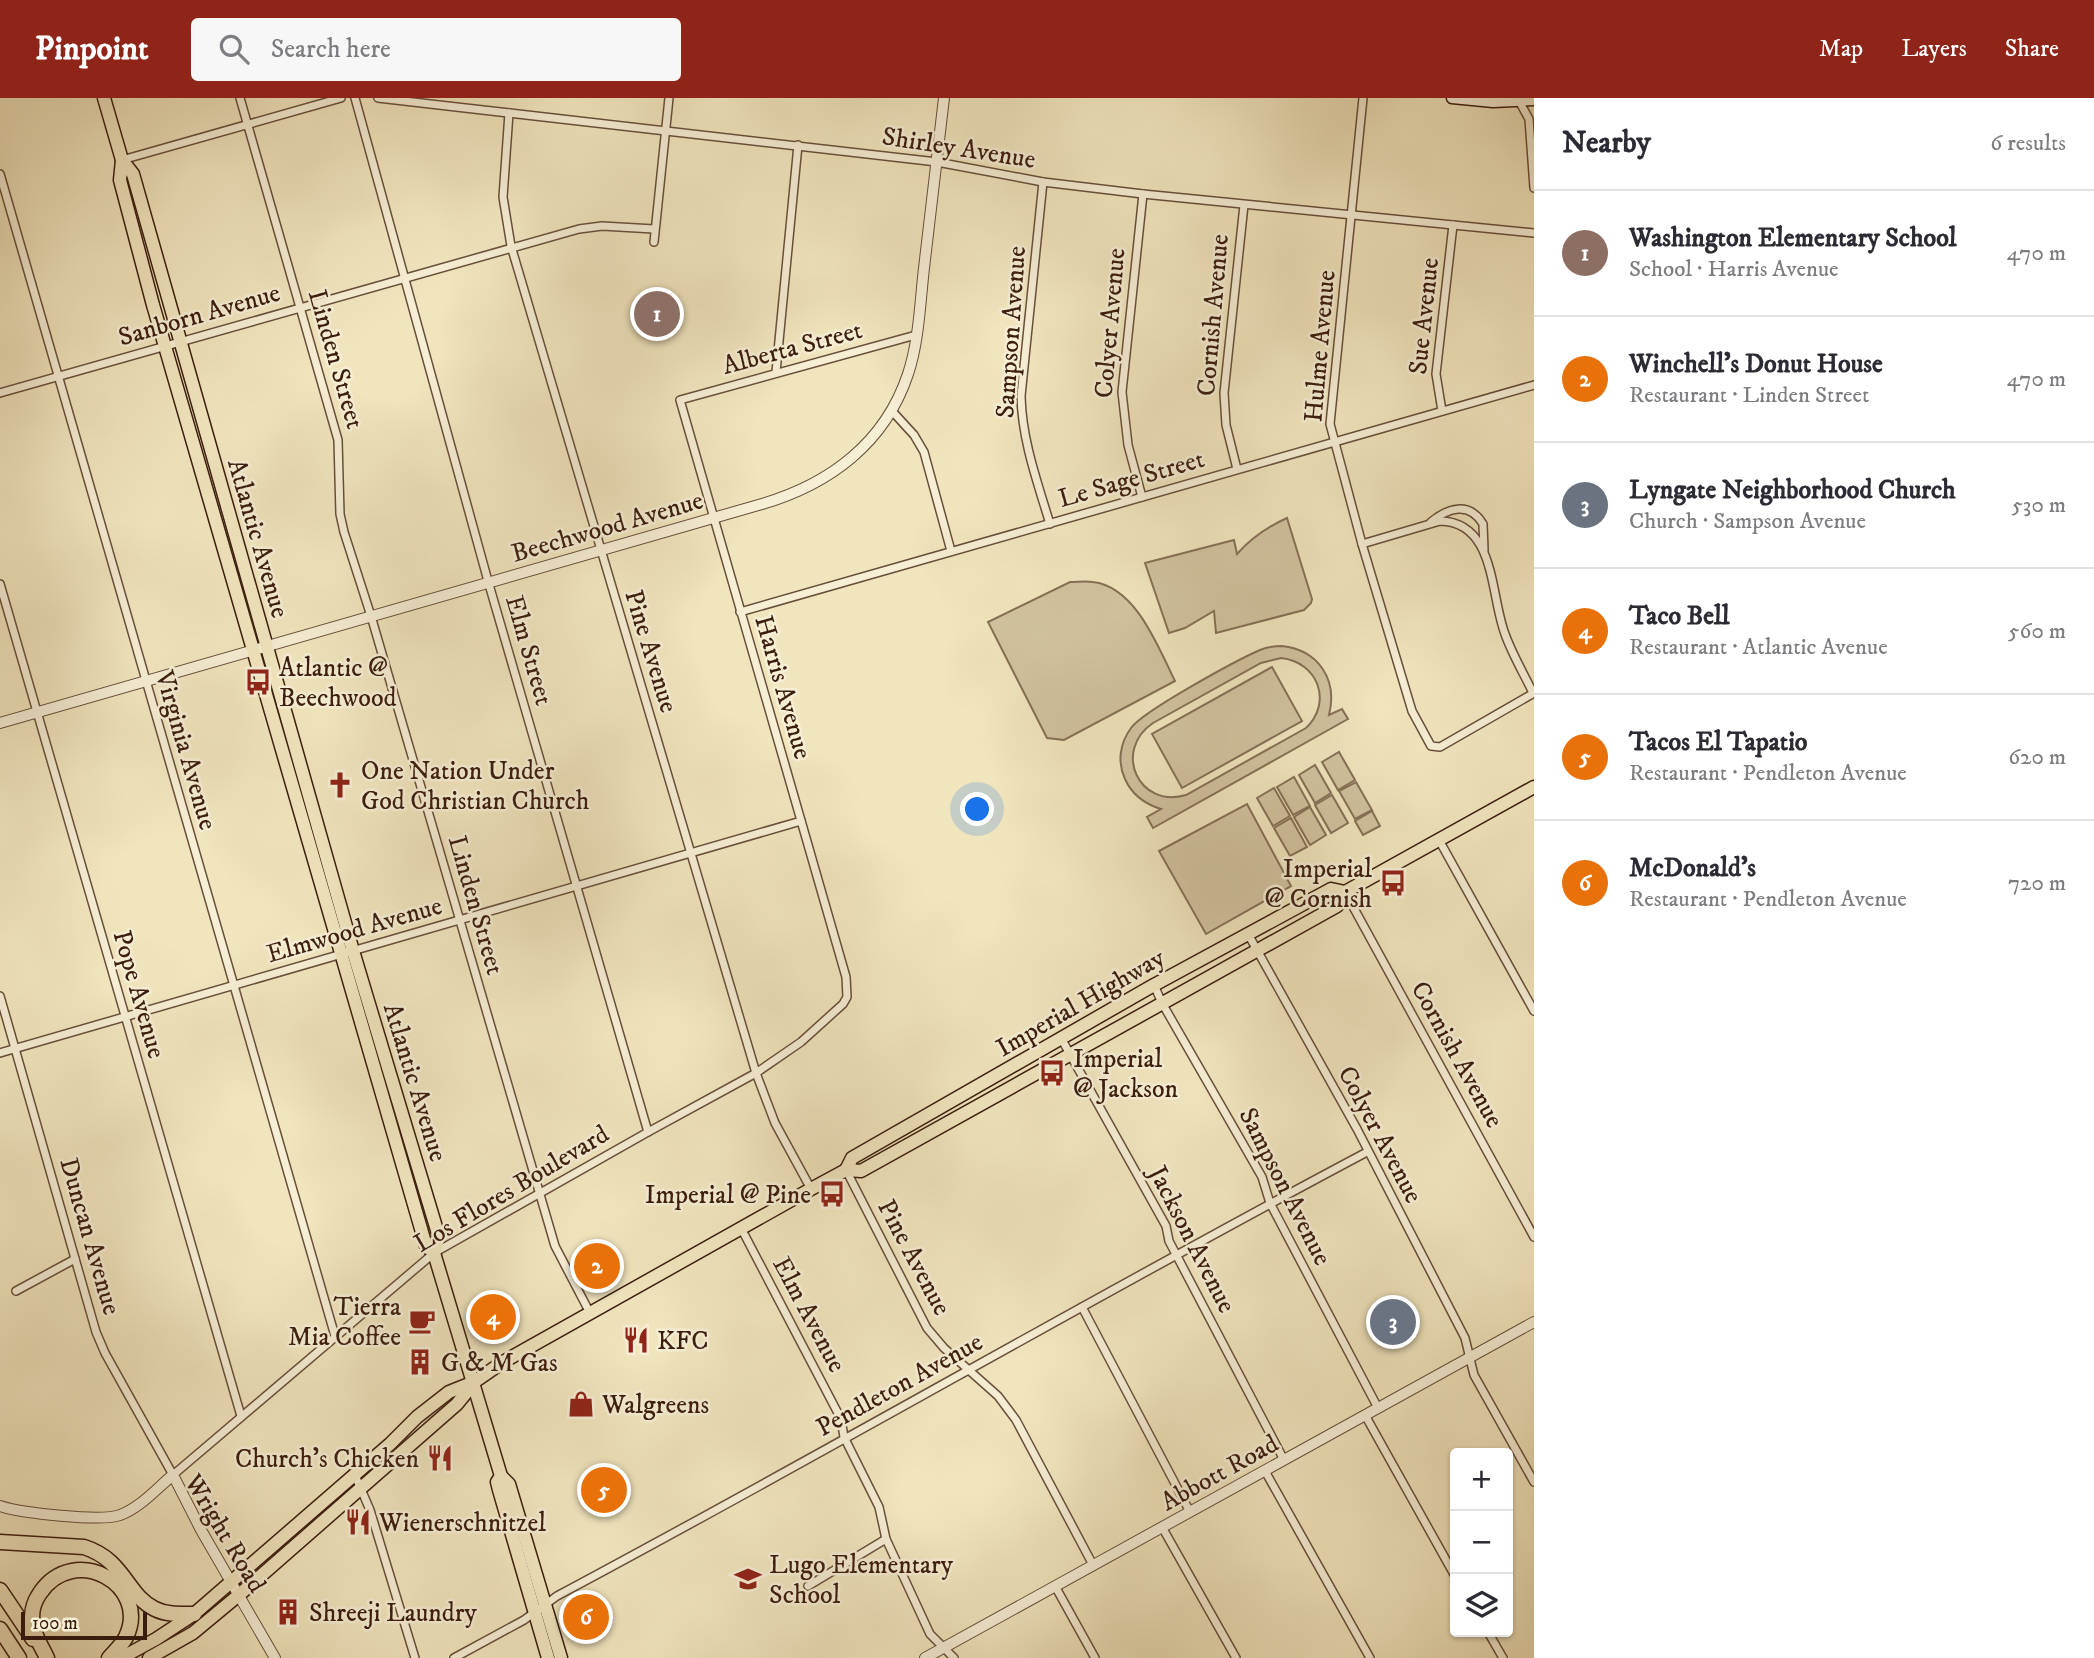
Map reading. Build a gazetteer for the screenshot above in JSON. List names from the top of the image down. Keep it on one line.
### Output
{"streets":{"main road":["Atlantic Avenue","Imperial Highway"],"street":["Shirley Avenue","Sanborn Avenue","Cornish Avenue","Sue Avenue","Colyer Avenue","Sampson Avenue","Hulme Avenue","Alberta Street","Linden Street","Le Sage Street","Beechwood Avenue","Elm Street","Pine Avenue","Harris Avenue","Virginia Avenue","Elmwood Avenue","Pope Avenue","Los Flores Boulevard","Duncan Avenue","Jackson Avenue","Elm Avenue","Pendleton Avenue","Abbott Road","Wright Road"]},"crossings":[["Shirley Avenue","Cornish Avenue"],["Shirley Avenue","Sue Avenue"],["Shirley Avenue","Colyer Avenue"],["Shirley Avenue","Sampson Avenue"],["Shirley Avenue","Hulme Avenue"],["Shirley Avenue","Beechwood Avenue"],["Shirley Avenue","Pine Avenue"],["Sanborn Avenue","Linden Street"],["Sanborn Avenue","Atlantic Avenue"],["Sanborn Avenue","Elm Street"],["Sanborn Avenue","Pine Avenue"],["Sanborn Avenue","Virginia Avenue"],["Cornish Avenue","Le Sage Street"],["Cornish Avenue","Imperial Highway"],["Sue Avenue","Le Sage Street"],["Colyer Avenue","Le Sage Street"],["Colyer Avenue","Imperial Highway"],["Colyer Avenue","Pendleton Avenue"],["Colyer Avenue","Abbott Road"],["Sampson Avenue","Le Sage Street"],["Sampson Avenue","Imperial Highway"],["Sampson Avenue","Pendleton Avenue"],["Sampson Avenue","Abbott Road"],["Hulme Avenue","Le Sage Street"],["Alberta Street","Beechwood Avenue"],["Alberta Street","Harris Avenue"],["Linden Street","Beechwood Avenue"],["Linden Street","Elmwood Avenue"],["Linden Street","Imperial Highway"],["Linden Street","Los Flores Boulevard"],["Le Sage Street","Harris Avenue"],["Beechwood Avenue","Atlantic Avenue"],["Beechwood Avenue","Elm Street"],["Beechwood Avenue","Pine Avenue"],["Beechwood Avenue","Harris Avenue"],["Beechwood Avenue","Virginia Avenue"],["Beechwood Avenue","Pope Avenue"],["Atlantic Avenue","Elmwood Avenue"],["Atlantic Avenue","Imperial Highway"],["Atlantic Avenue","Los Flores Boulevard"],["Atlantic Avenue","Pendleton Avenue"],["Elm Street","Elmwood Avenue"],["Elm Street","Los Flores Boulevard"],["Pine Avenue","Elmwood Avenue"],["Pine Avenue","Imperial Highway"],["Pine Avenue","Los Flores Boulevard"],["Pine Avenue","Pendleton Avenue"],["Pine Avenue","Abbott Road"],["Harris Avenue","Elmwood Avenue"],["Harris Avenue","Los Flores Boulevard"],["Virginia Avenue","Elmwood Avenue"],["Virginia Avenue","Los Flores Boulevard"],["Elmwood Avenue","Pope Avenue"],["Elmwood Avenue","Duncan Avenue"],["Pope Avenue","Los Flores Boulevard"],["Imperial Highway","Jackson Avenue"],["Imperial Highway","Elm Avenue"],["Imperial Highway","Wright Road"],["Los Flores Boulevard","Duncan Avenue"],["Los Flores Boulevard","Wright Road"],["Duncan Avenue","Wright Road"],["Jackson Avenue","Pendleton Avenue"],["Jackson Avenue","Abbott Road"],["Elm Avenue","Pendleton Avenue"],["Elm Avenue","Abbott Road"]],"places":{"bus stop":["Atlantic @ Beechwood","Imperial @ Cornish","Imperial @ Jackson","Imperial @ Pine"],"church":["One Nation Under God Christian Church"],"cafe":["Tierra Mia Coffee"],"restaurant":["KFC","Church's Chicken","Wienerschnitzel"],"building":["G & M Gas","Shreeji Laundry"],"shop":["Walgreens"],"school or university":["Lugo Elementary School"]},"scale_bar":"100 m","page":{"header":"Pinpoint","search":"Search here","nav":["Map","Layers","Share"],"heading":["Nearby","6 results"],"list":[{"mark":"1","name":"Washington Elementary School","note":"School · Harris Avenue","value":"470 m"},{"mark":"2","name":"Winchell's Donut House","note":"Restaurant · Linden Street","value":"470 m"},{"mark":"3","name":"Lyngate Neighborhood Church","note":"Church · Sampson Avenue","value":"530 m"},{"mark":"4","name":"Taco Bell","note":"Restaurant · Atlantic Avenue","value":"560 m"},{"mark":"5","name":"Tacos El Tapatio","note":"Restaurant · Pendleton Avenue","value":"620 m"},{"mark":"6","name":"McDonald's","note":"Restaurant · Pendleton Avenue","value":"720 m"}],"pins":["1","2","4","3","5","6"],"map_buttons":["+","−"],"scale":"100 m"}}
